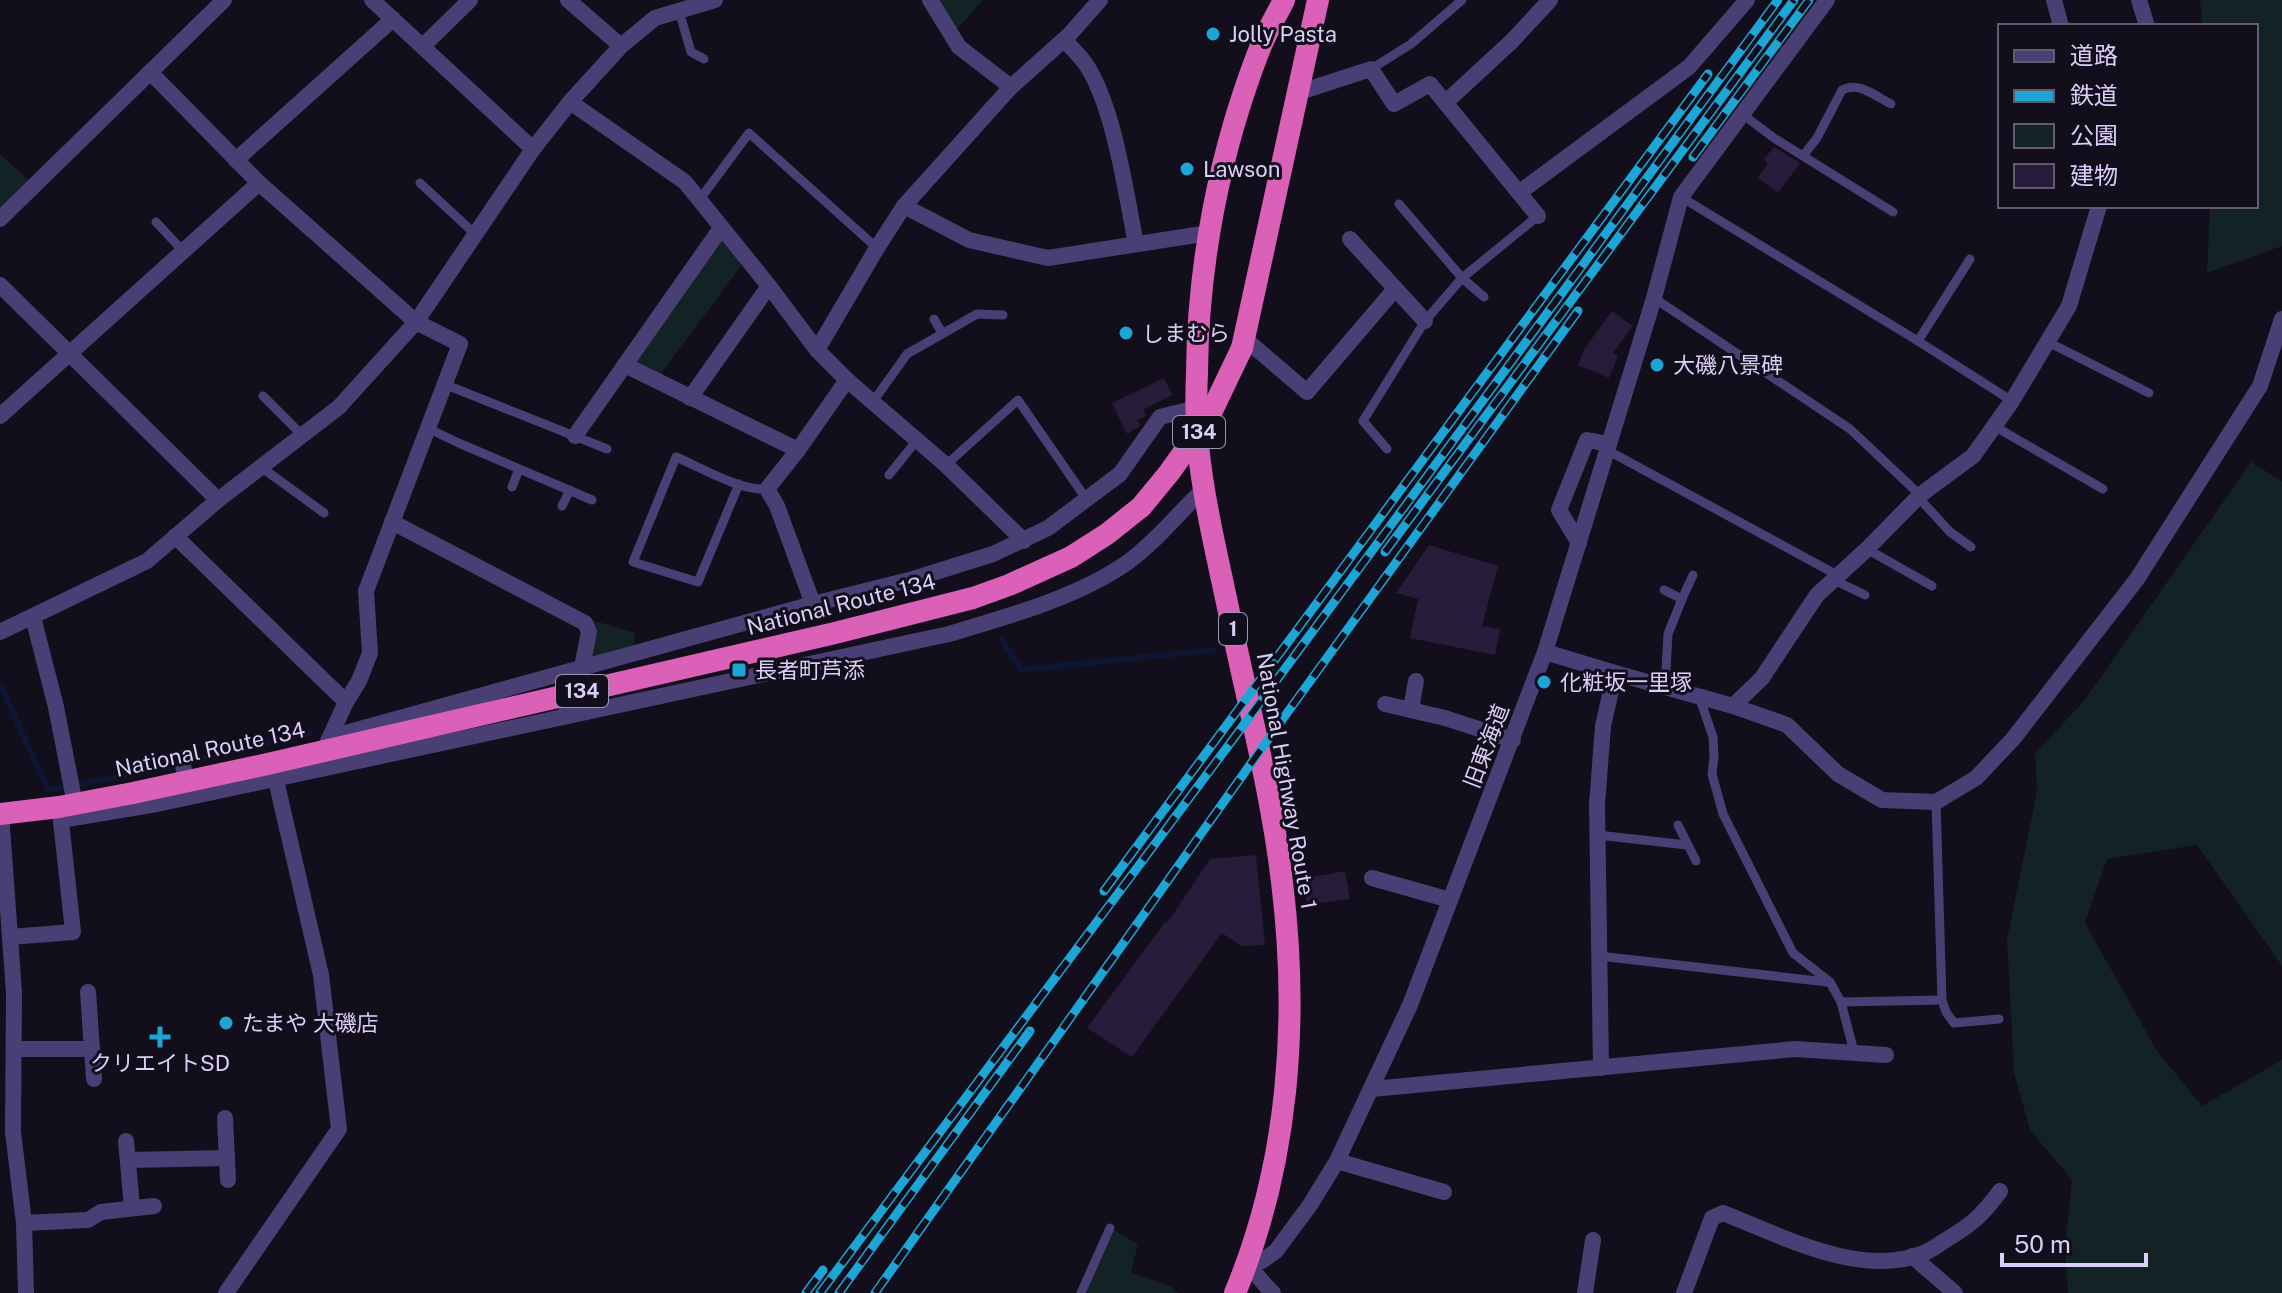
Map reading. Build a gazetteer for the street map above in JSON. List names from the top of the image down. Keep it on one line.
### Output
{"streets":{"highway":["134","National Route 134","1","National Highway Route 1"],"street":["旧東海道"]},"crossings":[["旧東海道","National Highway Route 1"]],"places":{"other":["Jolly Pasta","Lawson","しまむら","大磯八景碑","化粧坂一里塚","たまや 大磯店"],"transit":["長者町芦添"],"health":["クリエイトSD"]},"legend":["道路","鉄道","公園","建物"],"scale_bar":"50 m"}
